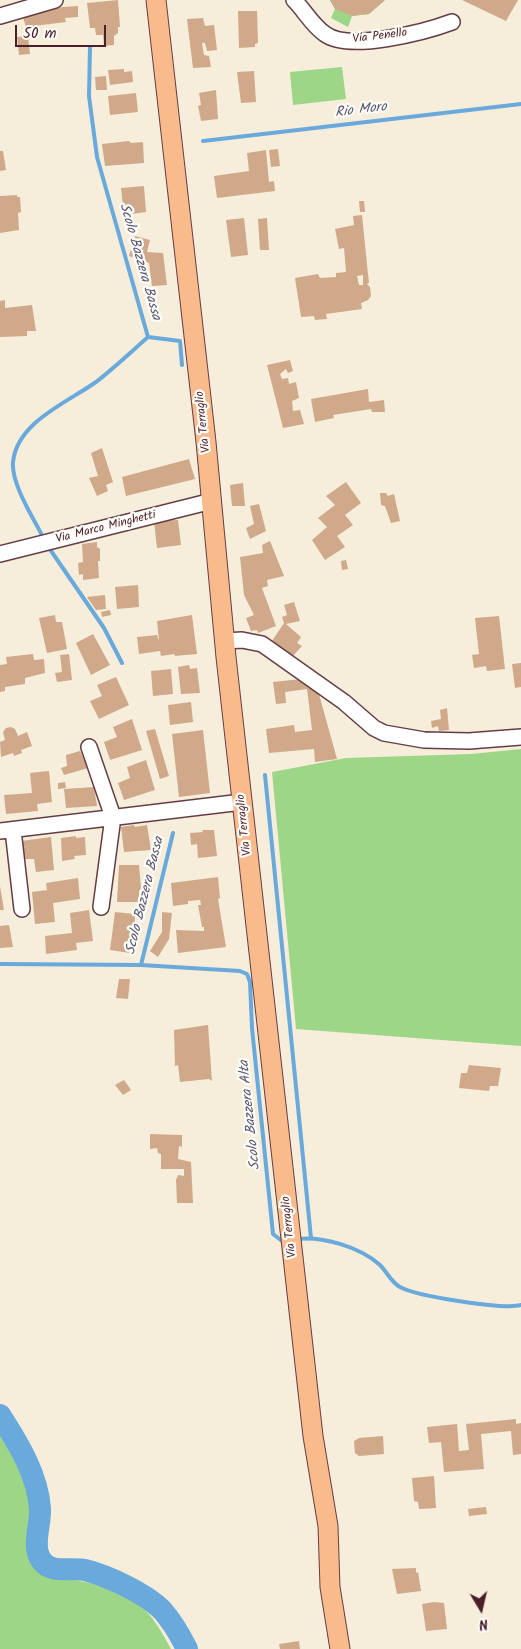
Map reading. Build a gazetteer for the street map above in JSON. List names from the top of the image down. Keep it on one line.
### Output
{"streets":{"main road":["Via Terraglio"],"street":["Via Penello","Via Marco Minghetti"]},"crossings":[["Via Terraglio","Via Marco Minghetti"]],"water":["Rio Moro","Scolo Bazzera Bassa","Scolo Bazzera Alta"],"scale_bar":"50 m","north":"bottom"}
